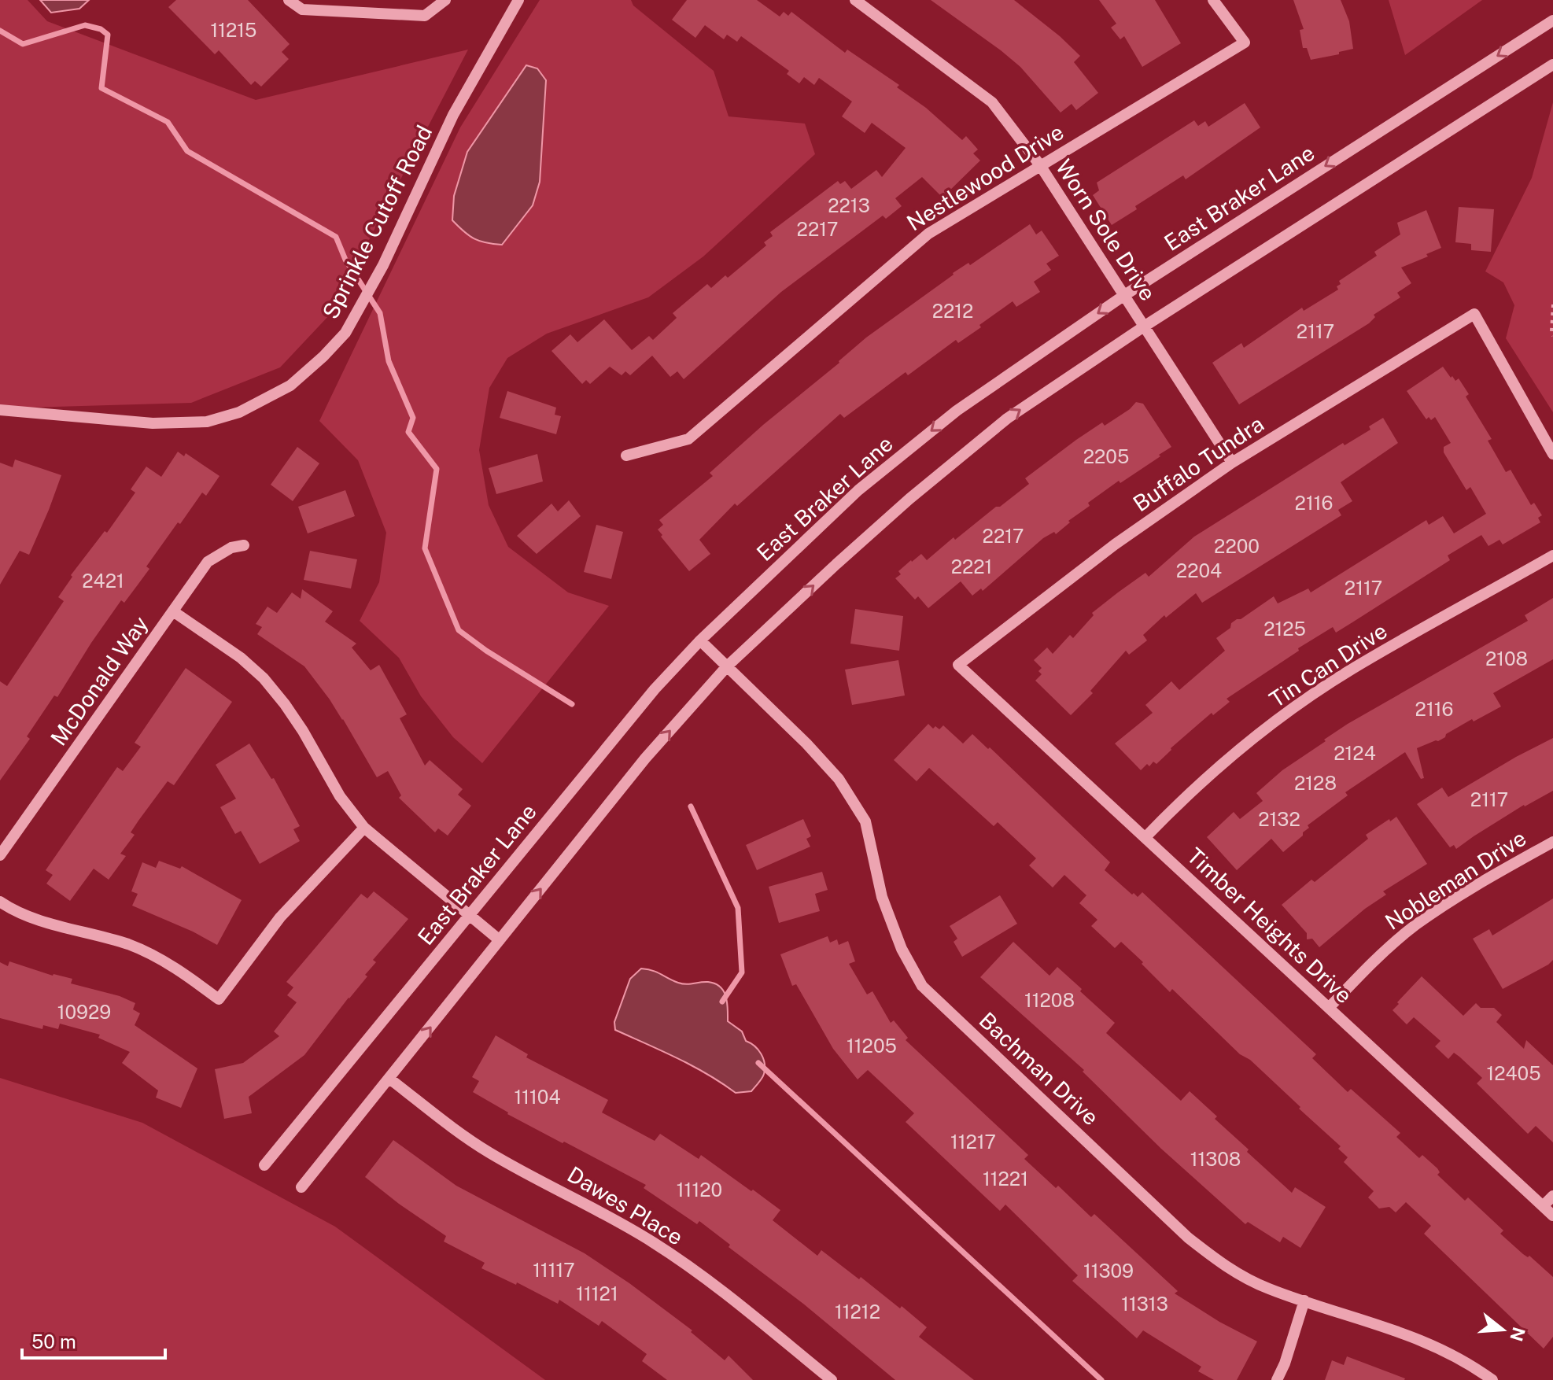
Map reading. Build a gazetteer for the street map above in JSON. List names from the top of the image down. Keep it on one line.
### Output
{"streets":{"street":["Nestlewood Drive","East Braker Lane","Sprinkle Cutoff Road","Worn Sole Drive","Buffalo Tundra","Tin Can Drive","McDonald Way","Nobleman Drive","Timber Heights Drive","Bachman Drive","Dawes Place"]},"crossings":[["Nestlewood Drive","Worn Sole Drive"],["East Braker Lane","Worn Sole Drive"],["East Braker Lane","Bachman Drive"],["Worn Sole Drive","Buffalo Tundra"],["Buffalo Tundra","Timber Heights Drive"],["Tin Can Drive","Timber Heights Drive"],["Nobleman Drive","Timber Heights Drive"]],"house_numbers":["11215","2213","2217","2212","2117","2205","2116","2217","2200","2221","2204","2421","2117","2125","2108","2116","2124","2128","2117","2132","11208","10929","11205","12405","11104","11217","11308","11221","11120","11117","11309","11121","11313","11212"],"scale_bar":"50 m","north":"right"}
